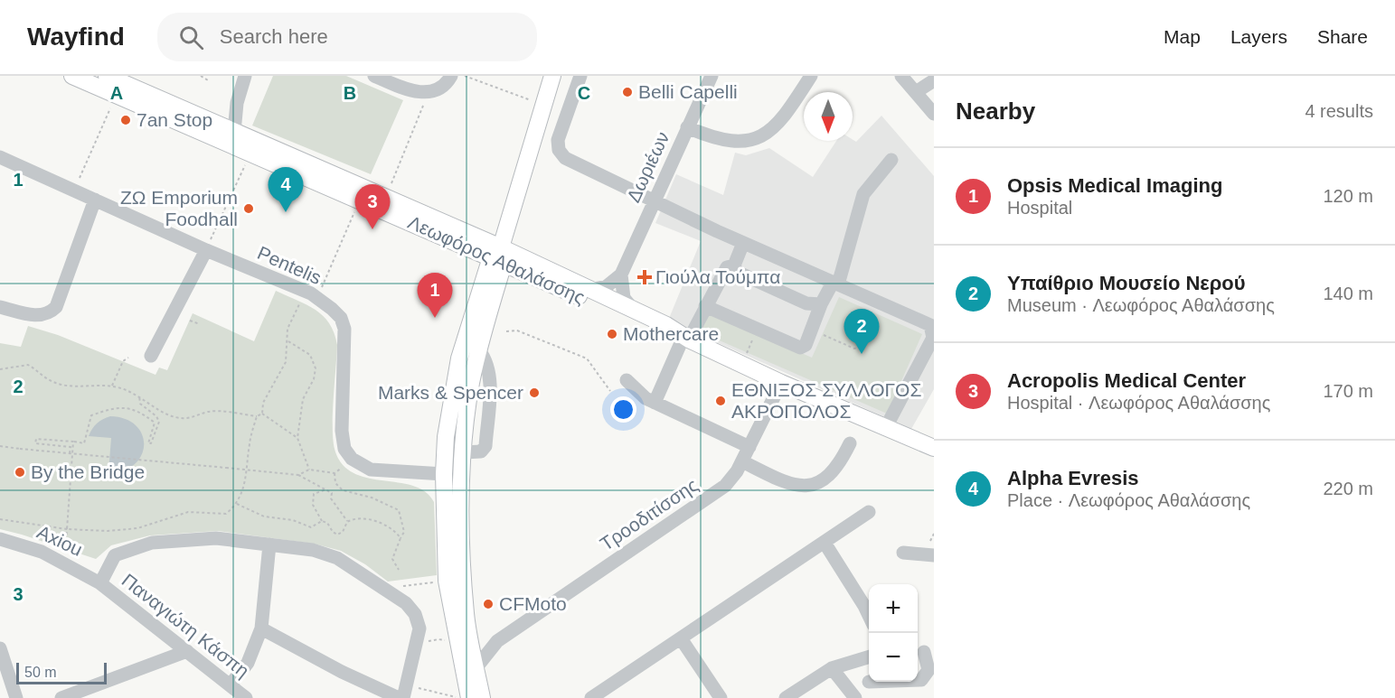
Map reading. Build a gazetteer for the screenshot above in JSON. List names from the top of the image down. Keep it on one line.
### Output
{"streets":{"main road":["Λεωφόρος Αθαλάσσης"],"street":["Δωριέων","Pentelis","Τροοδιτίσσης","Axiou","Παναγιώτη Κάσπη"]},"crossings":[["Λεωφόρος Αθαλάσσης","Τροοδιτίσσης"],["Axiou","Παναγιώτη Κάσπη"]],"places":{"other":["Belli Capelli","7an Stop","ΖΩ Emporium Foodhall","Mothercare","Marks & Spencer","ΕΘΝΙΞΟΣ ΣΥΛΛΟΓΟΣ ΑΚΡΟΠΟΛΟΣ","By the Bridge","CFMoto"],"health":["Γιούλα Τούμπα"]},"scale_bar":"50 m","north":"bottom","page":{"header":"Wayfind","search":"Search here","nav":["Map","Layers","Share"],"heading":["Nearby","4 results"],"list":[{"mark":"1","name":"Opsis Medical Imaging","note":"Hospital","value":"120 m"},{"mark":"2","name":"Υπαίθριο Μουσείο Νερού","note":"Museum · Λεωφόρος Αθαλάσσης","value":"140 m"},{"mark":"3","name":"Acropolis Medical Center","note":"Hospital · Λεωφόρος Αθαλάσσης","value":"170 m"},{"mark":"4","name":"Alpha Evresis","note":"Place · Λεωφόρος Αθαλάσσης","value":"220 m"}],"pins":["4","3","1","2"],"map_buttons":["+","−"],"scale":"50 m"},"grid":{"columns":["A","B","C"],"rows":["1","2","3"]}}
